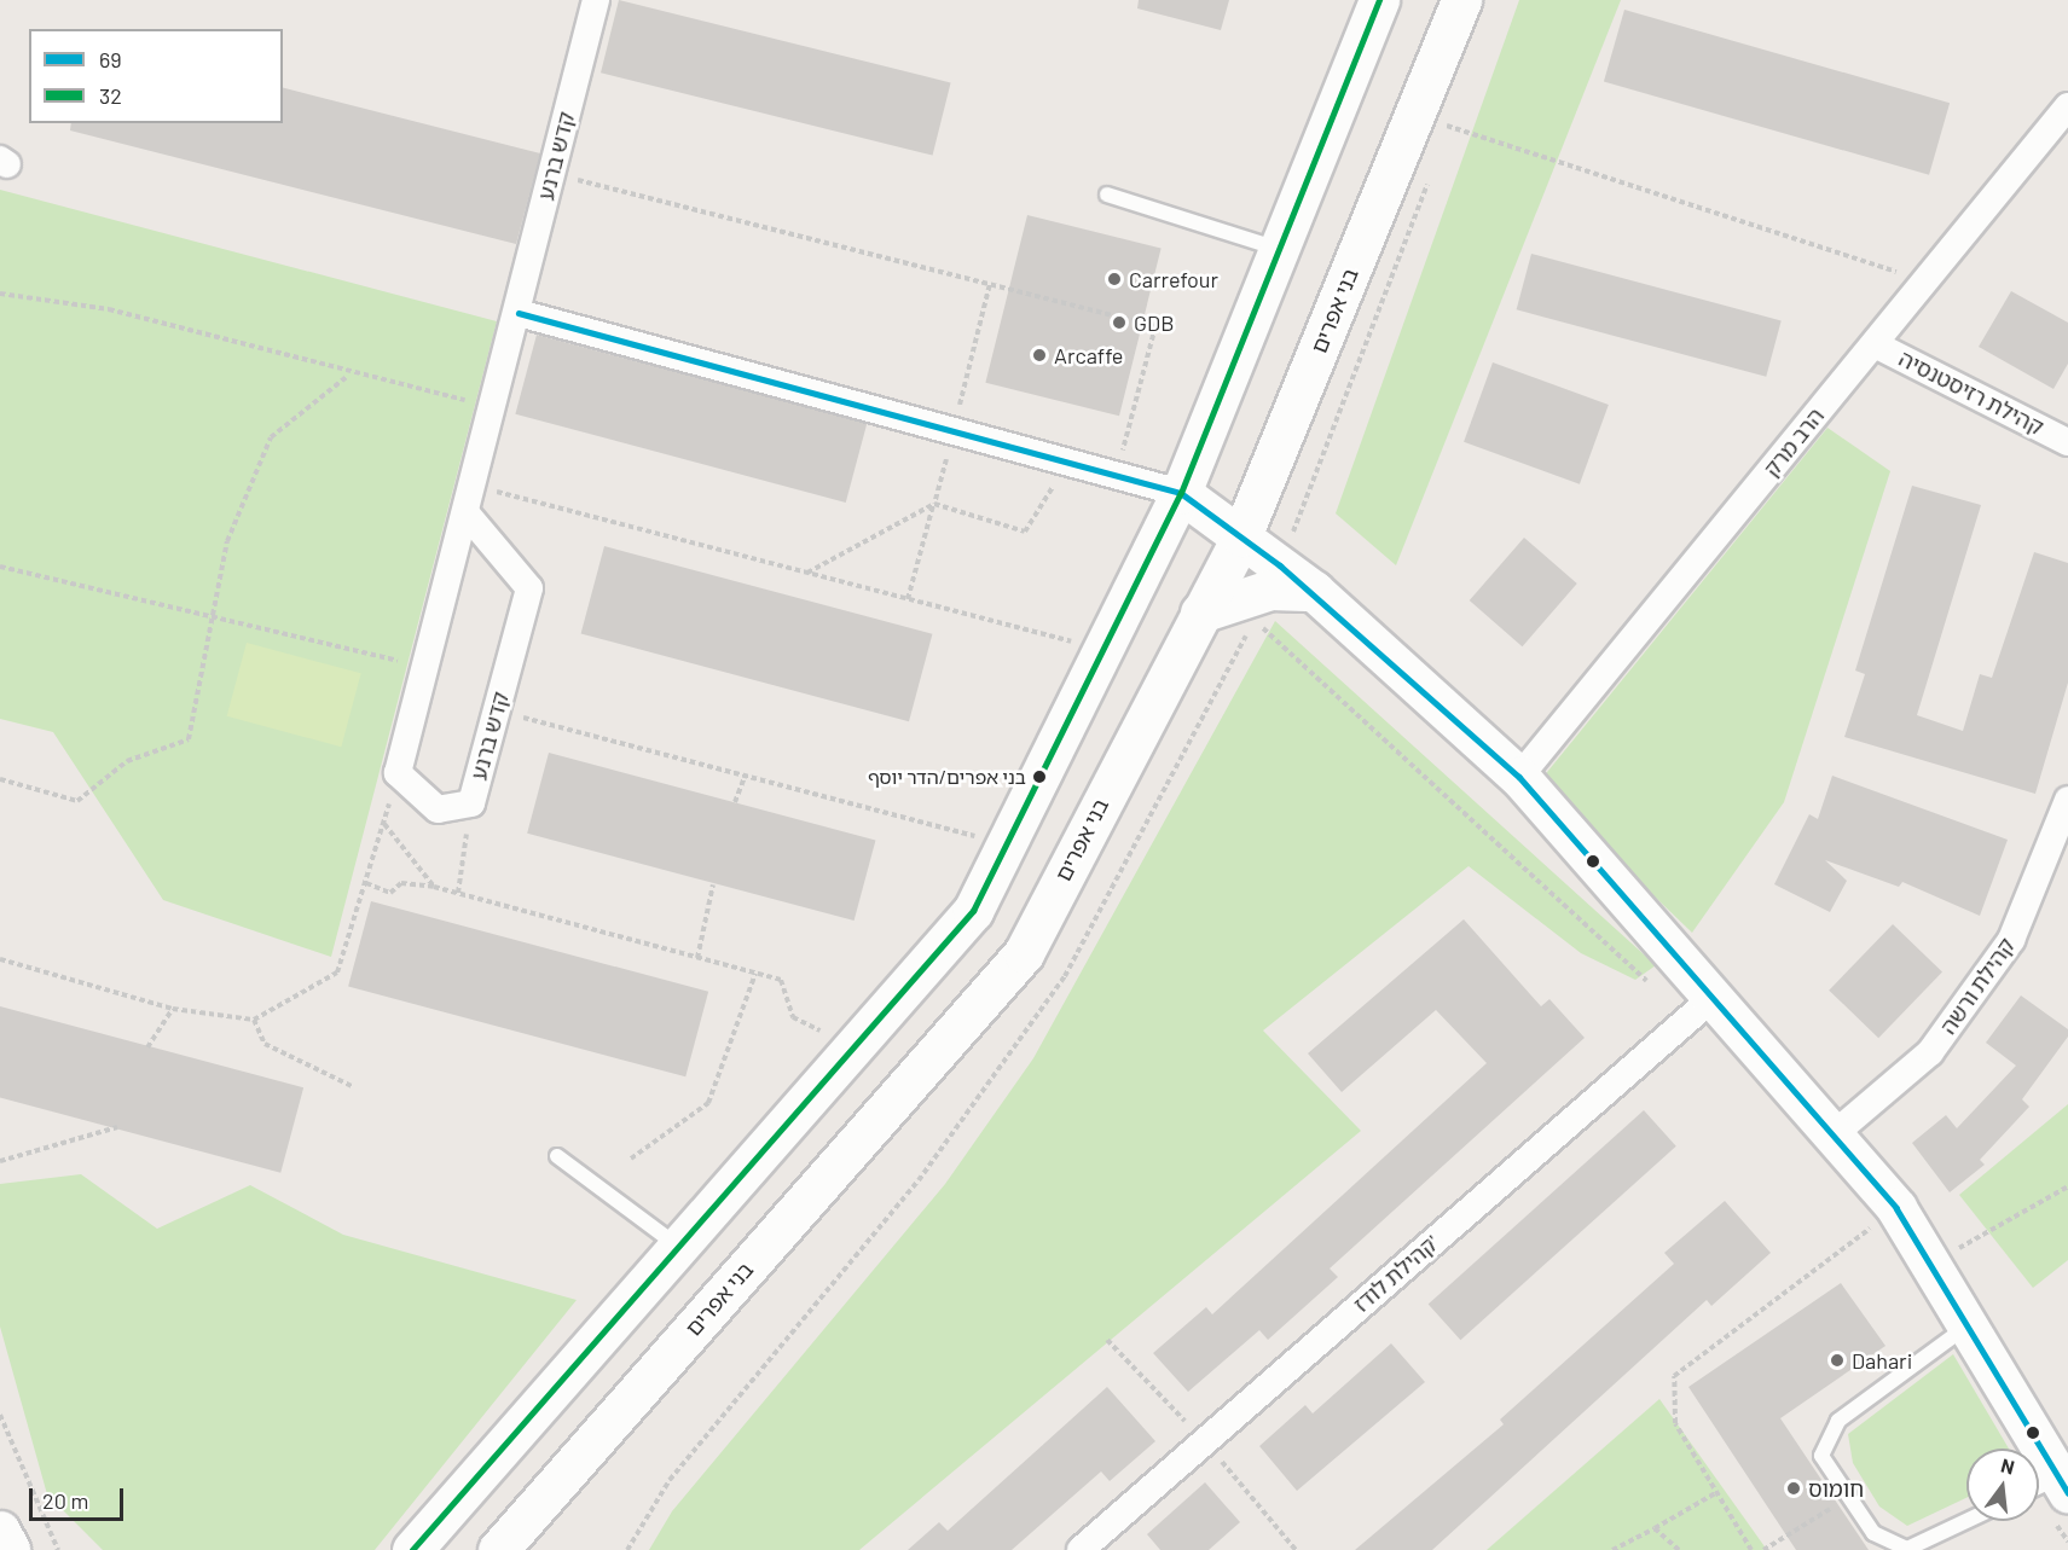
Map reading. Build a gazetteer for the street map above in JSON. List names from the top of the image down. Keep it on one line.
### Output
{"streets":{"main road":["בני אפרים"],"street":["קדש ברנע","קהילת רזיסטנסיה","הרב מרק","קהילת ורשה","קהילת לודז'"]},"crossings":[["קהילת רזיסטנסיה","הרב מרק"]],"places":["Carrefour","GDB","Arcaffe","בני אפרים/הדר יוסף","Dahari","חומוס"],"lines":["transit line 32","transit line 69"],"legend":["69","32"],"scale_bar":"20 m","north":"top"}
